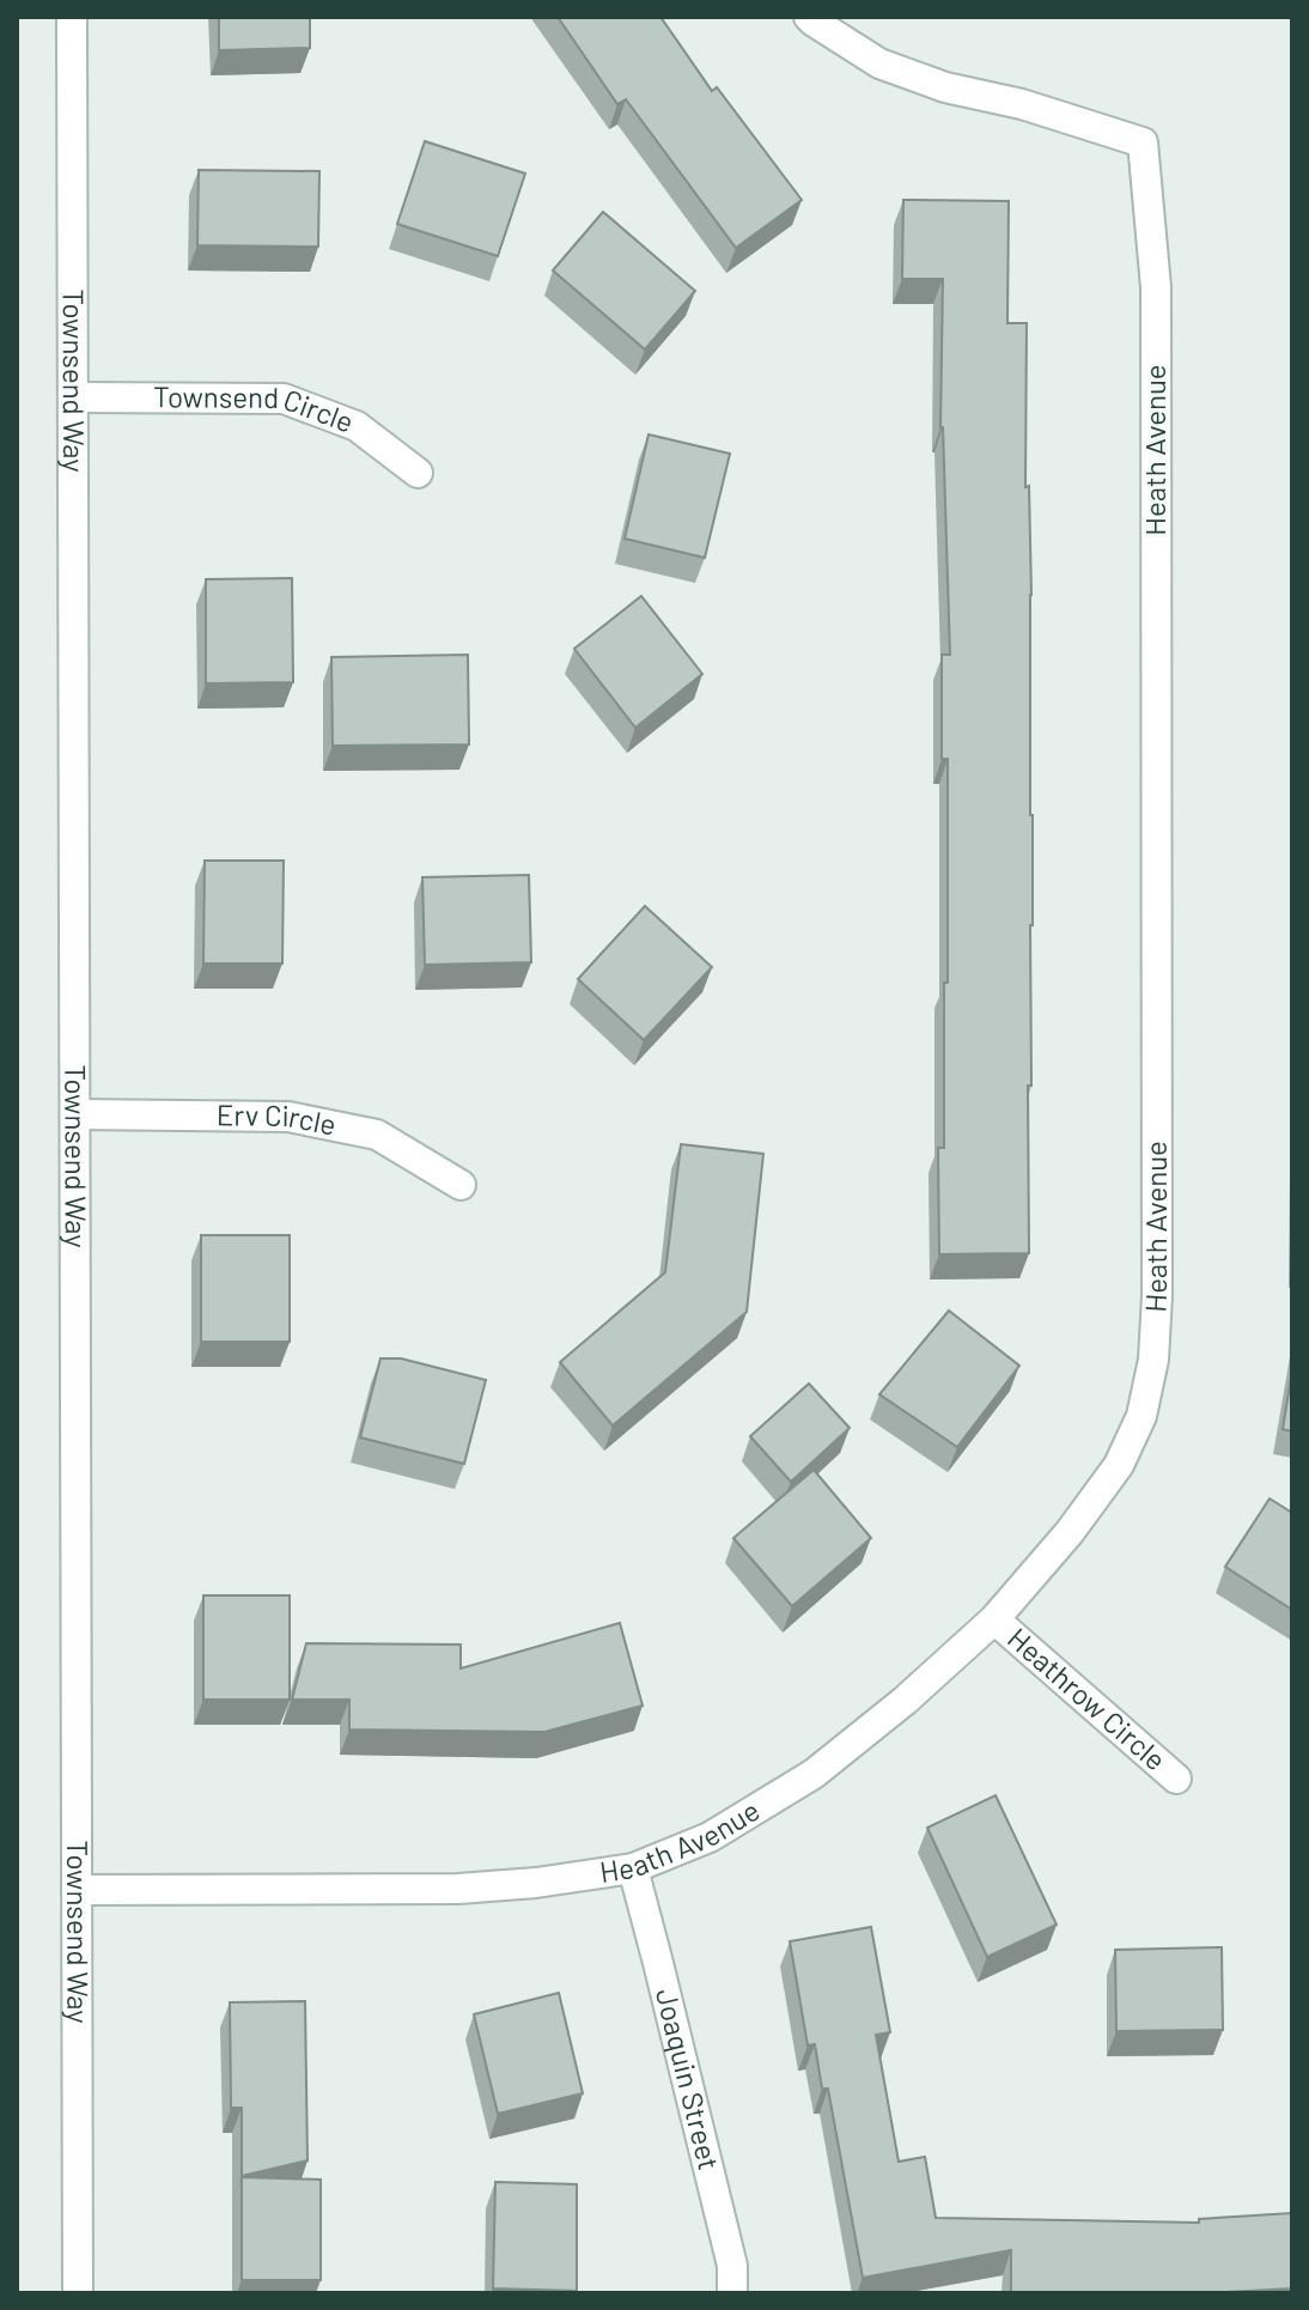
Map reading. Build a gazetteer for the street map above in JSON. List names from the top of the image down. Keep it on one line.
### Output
{"streets":{"street":["Townsend Way","Townsend Circle","Heath Avenue","Erv Circle","Heathrow Circle","Joaquin Street"]},"crossings":[["Townsend Way","Townsend Circle"],["Townsend Way","Heath Avenue"],["Townsend Way","Erv Circle"],["Heath Avenue","Heathrow Circle"],["Heath Avenue","Joaquin Street"]]}
